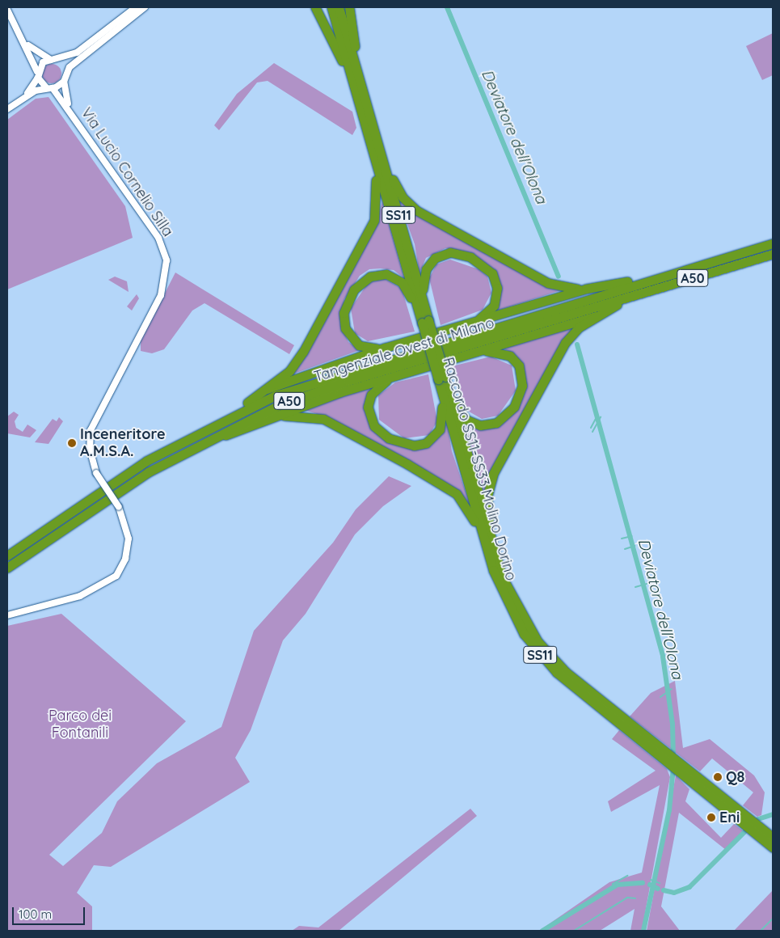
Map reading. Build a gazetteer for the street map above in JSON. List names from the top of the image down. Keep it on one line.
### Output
{"streets":{"highway":["SS11","A50","Tangenziale Ovest di Milano","Raccordo SS11-SS33 Molino Dorino"],"street":["Via Lucio Cornelio Silla"]},"crossings":[["SS11","Raccordo SS11-SS33 Molino Dorino"]],"water":["Deviatore dell'Olona"],"parks":["Parco dei Fontanili"],"places":["Inceneritore A.M.S.A.","Q8","Eni"],"scale_bar":"100 m"}
